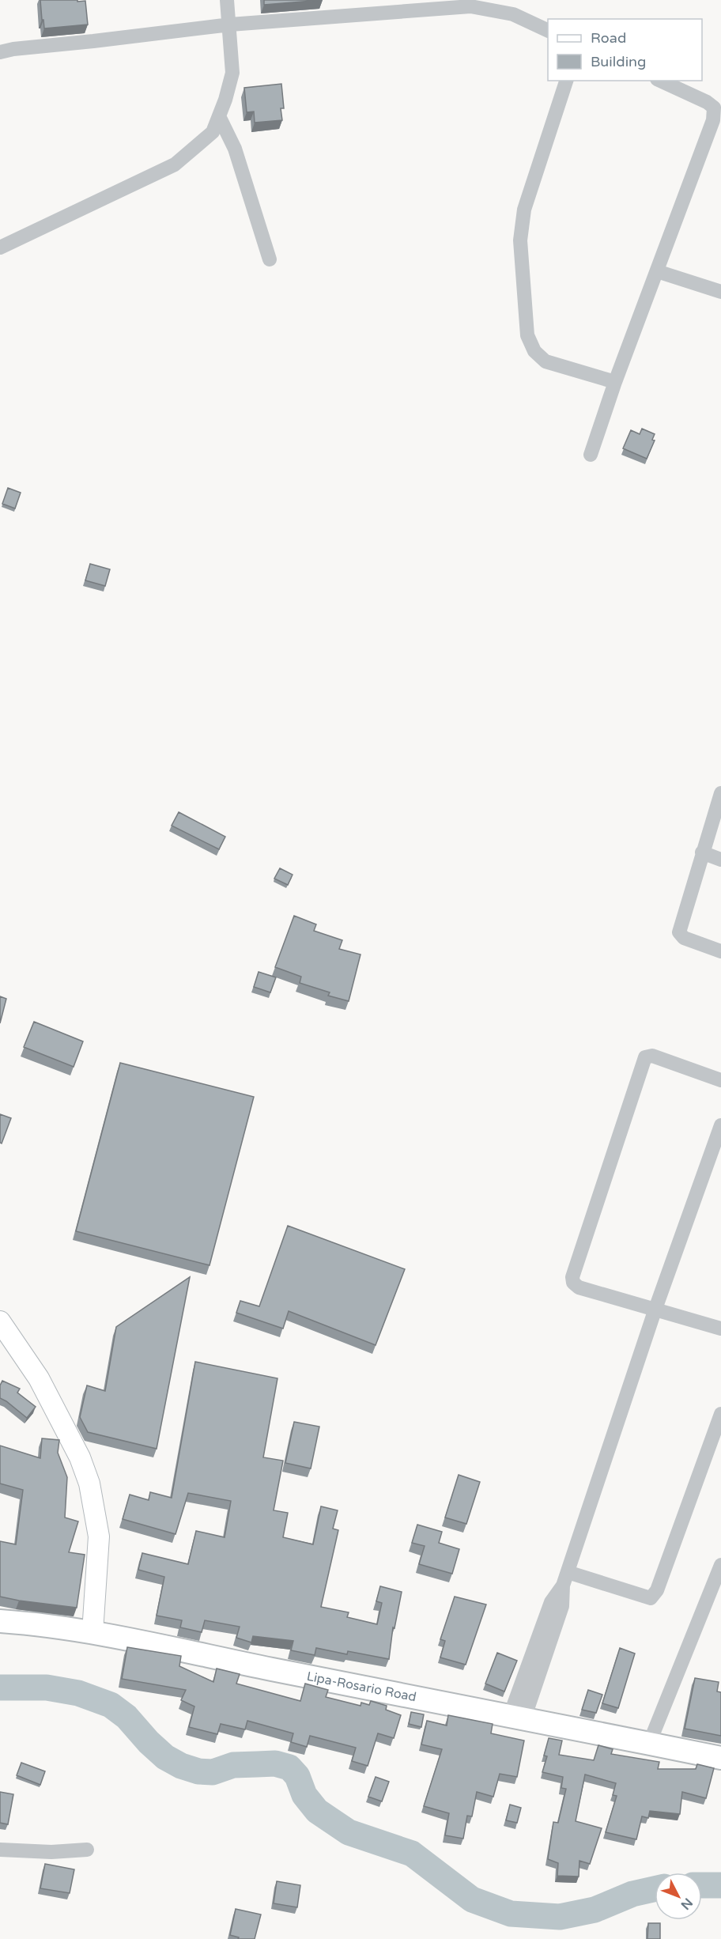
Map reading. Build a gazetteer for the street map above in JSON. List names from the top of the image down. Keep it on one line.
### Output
{"streets":{"main road":["Lipa-Rosario Road"]},"legend":["Road","Building"],"north":"bottom right"}
